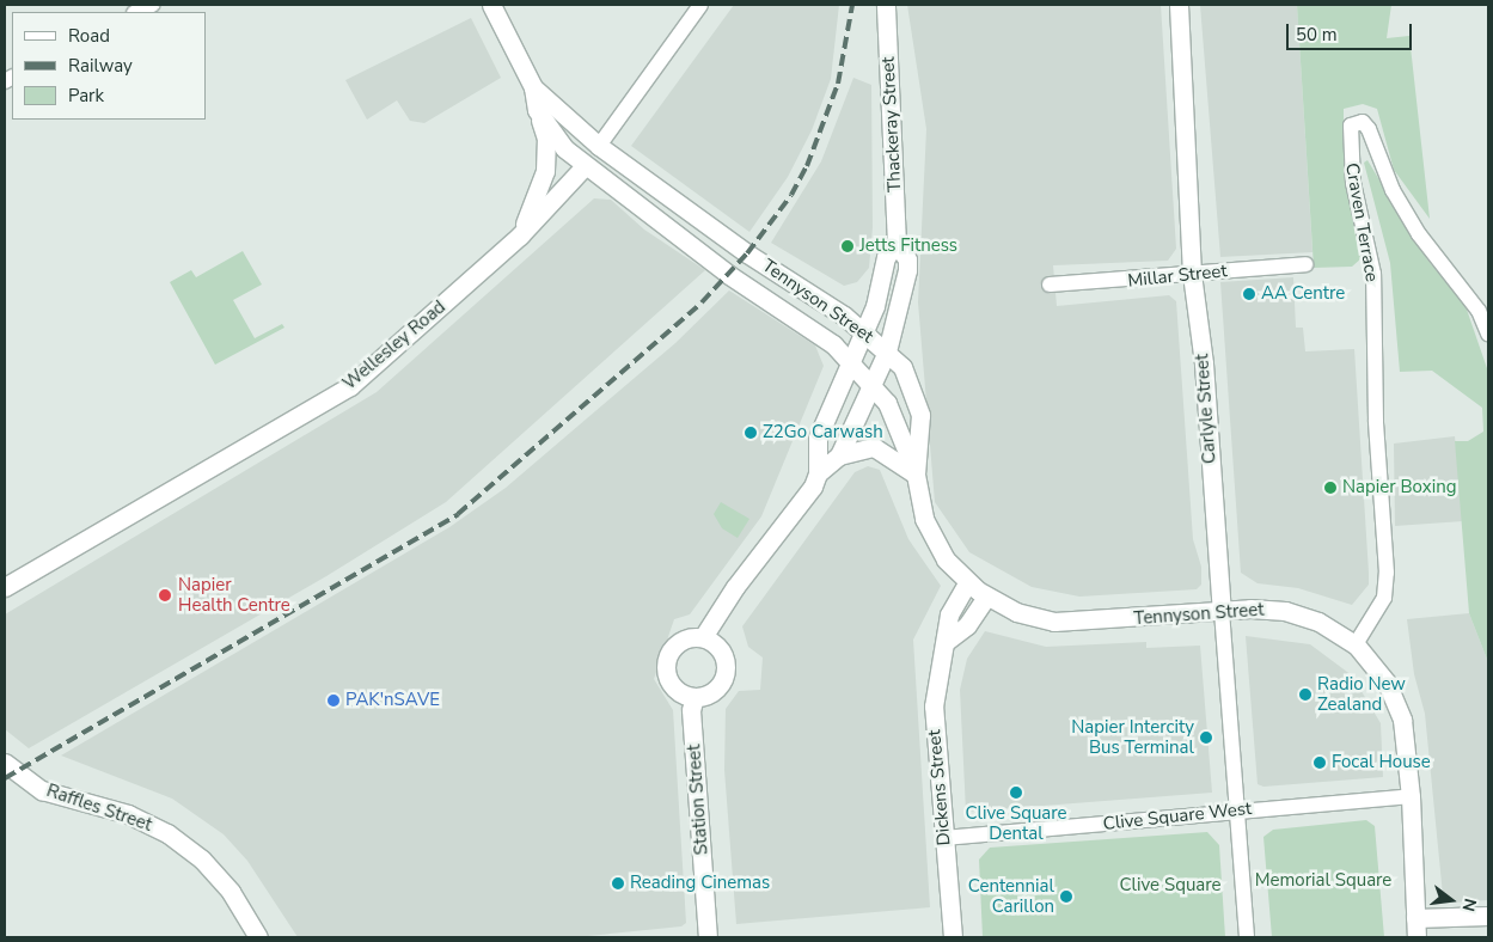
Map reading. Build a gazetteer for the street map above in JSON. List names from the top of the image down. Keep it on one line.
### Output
{"streets":{"main road":["Thackeray Street","Tennyson Street","Wellesley Road","Carlyle Street","Dickens Street","Station Street","Raffles Street"],"street":["Craven Terrace","Millar Street","Clive Square West"]},"crossings":[["Thackeray Street","Tennyson Street"],["Craven Terrace","Tennyson Street"],["Millar Street","Carlyle Street"],["Tennyson Street","Wellesley Road"],["Tennyson Street","Carlyle Street"],["Tennyson Street","Dickens Street"],["Tennyson Street","Clive Square West"],["Carlyle Street","Clive Square West"],["Dickens Street","Clive Square West"]],"parks":["Memorial Square","Clive Square"],"places":["Jetts Fitness","AA Centre","Z2Go Carwash","Napier Boxing","Napier Health Centre","Radio New Zealand","PAK'nSAVE","Napier Intercity Bus Terminal","Focal House","Clive Square Dental","Reading Cinemas","Centennial Carillon"],"legend":["Road","Railway","Park"],"scale_bar":"50 m","north":"right"}
